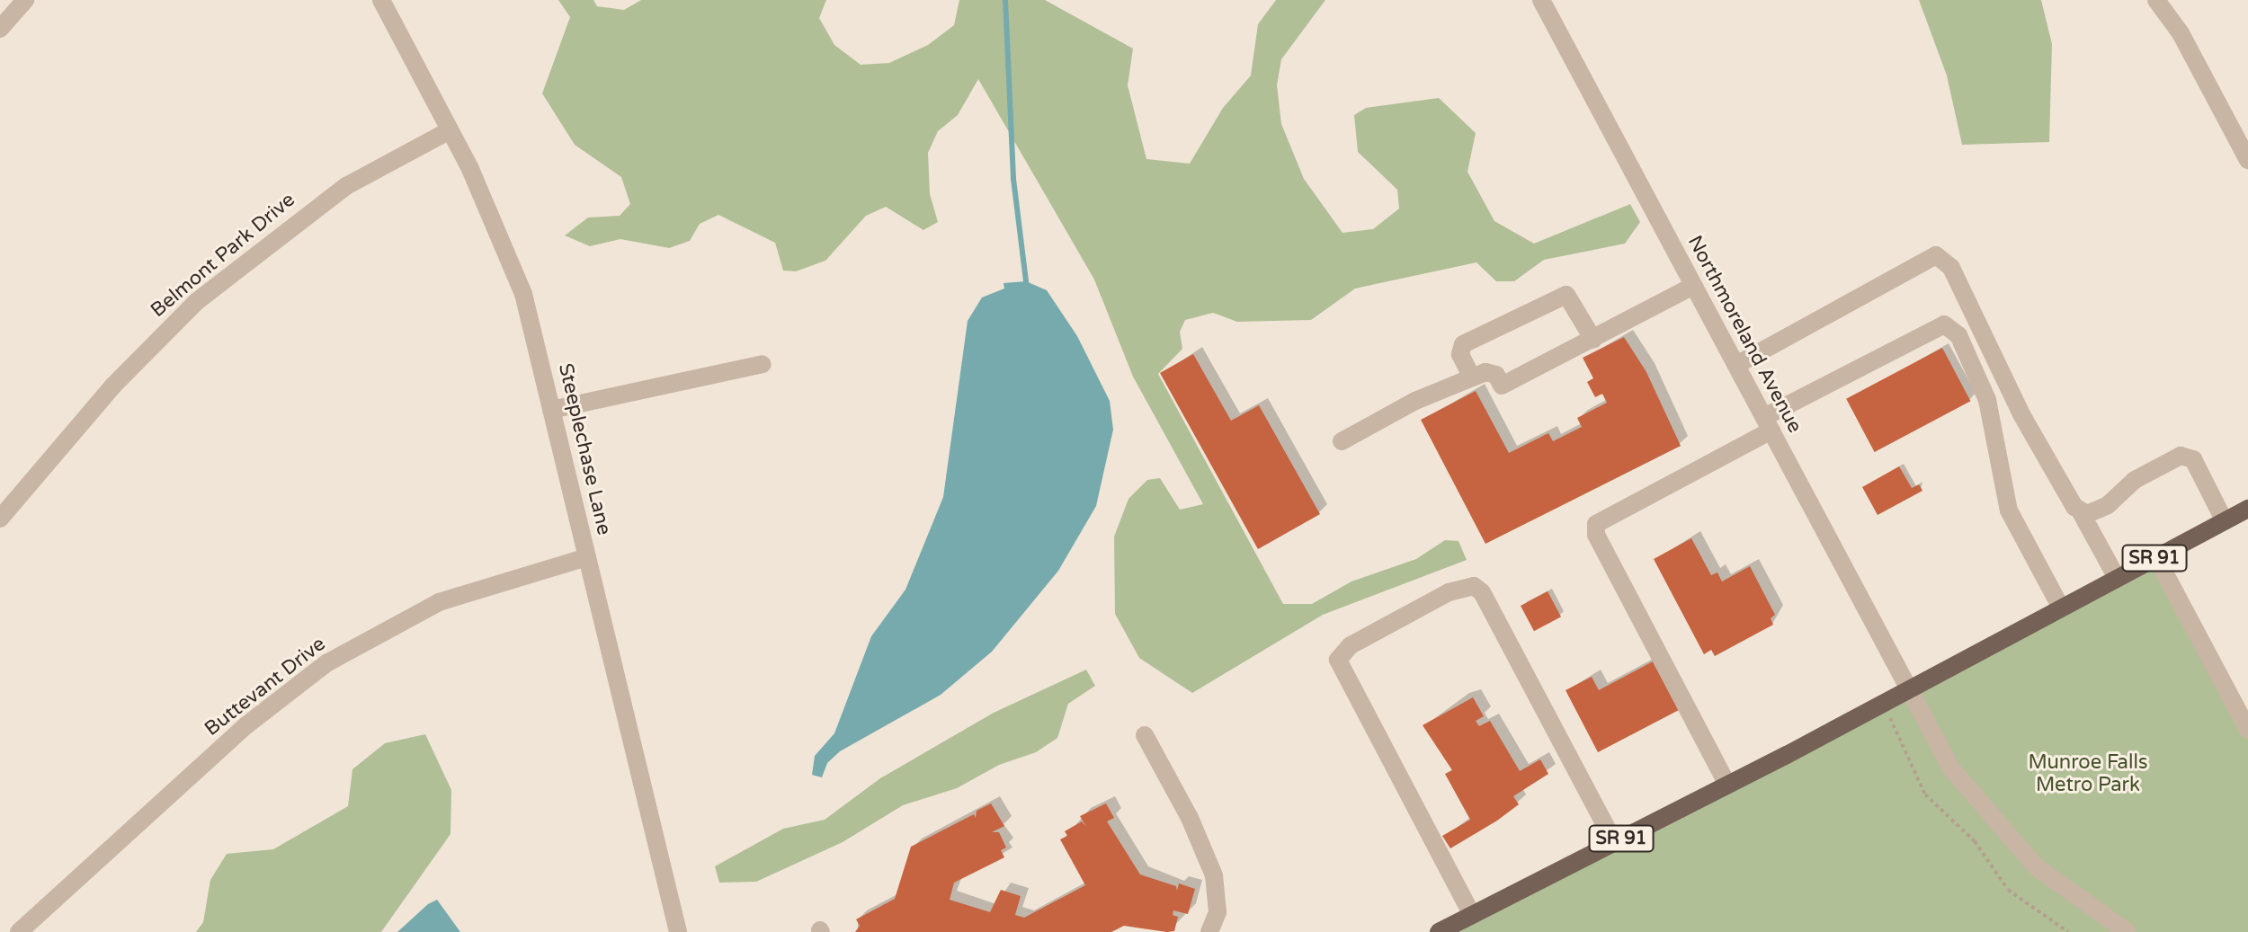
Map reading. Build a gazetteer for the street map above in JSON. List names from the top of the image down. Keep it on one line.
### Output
{"streets":{"main road":["SR 91"],"street":["Belmont Park Drive","Northmoreland Avenue","Steeplechase Lane","Buttevant Drive"]},"crossings":[["Belmont Park Drive","Steeplechase Lane"],["Northmoreland Avenue","SR 91"],["Steeplechase Lane","Buttevant Drive"]],"parks":["Munroe Falls Metro Park"]}
